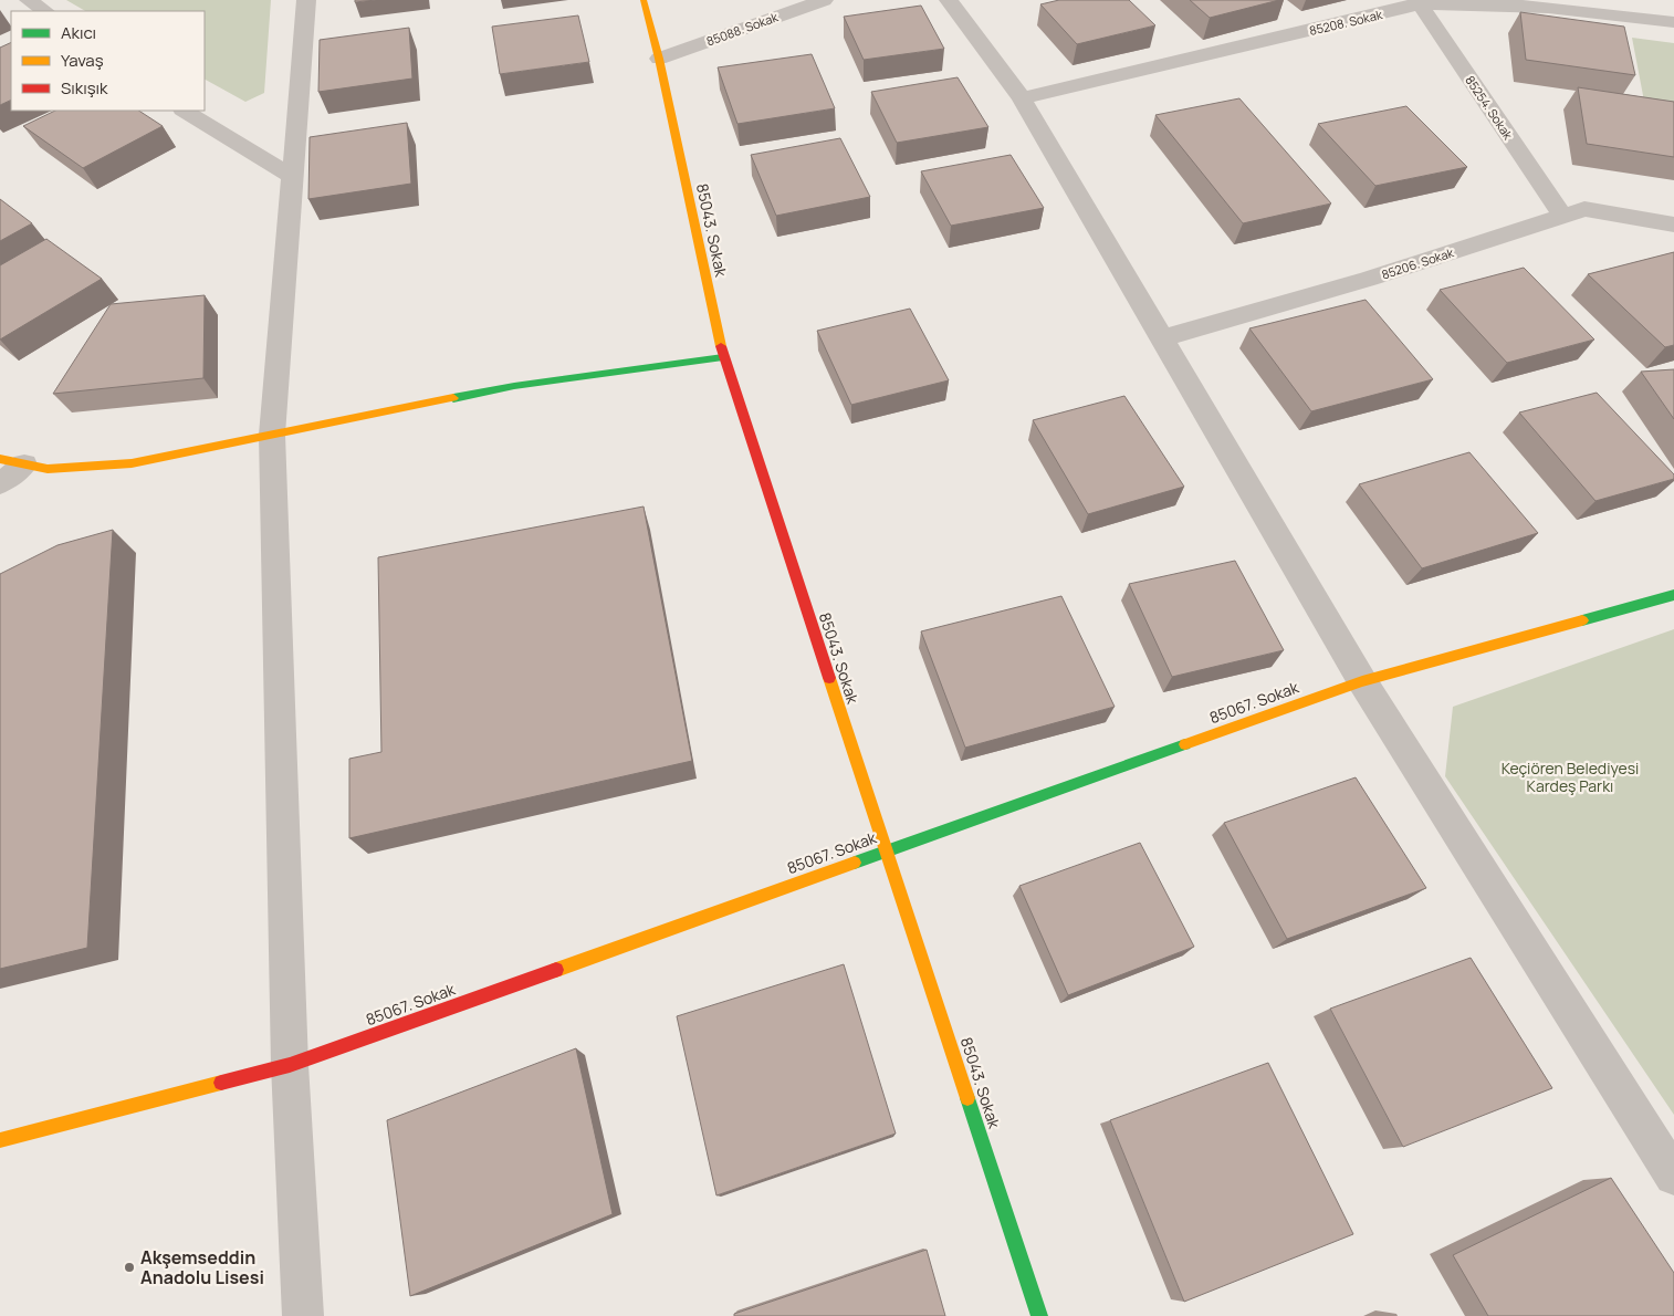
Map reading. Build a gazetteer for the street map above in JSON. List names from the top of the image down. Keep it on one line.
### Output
{"streets":{"street":["85208. Sokak","85088. Sokak","85254. Sokak","85043. Sokak","85206. Sokak","85067. Sokak"]},"crossings":[["85208. Sokak","85254. Sokak"],["85088. Sokak","85043. Sokak"],["85254. Sokak","85206. Sokak"],["85043. Sokak","85067. Sokak"]],"parks":["Keçiören Belediyesi Kardeş Parkı"],"places":["Akşemseddin Anadolu Lisesi"],"legend":["Akıcı","Yavaş","Sıkışık"]}
